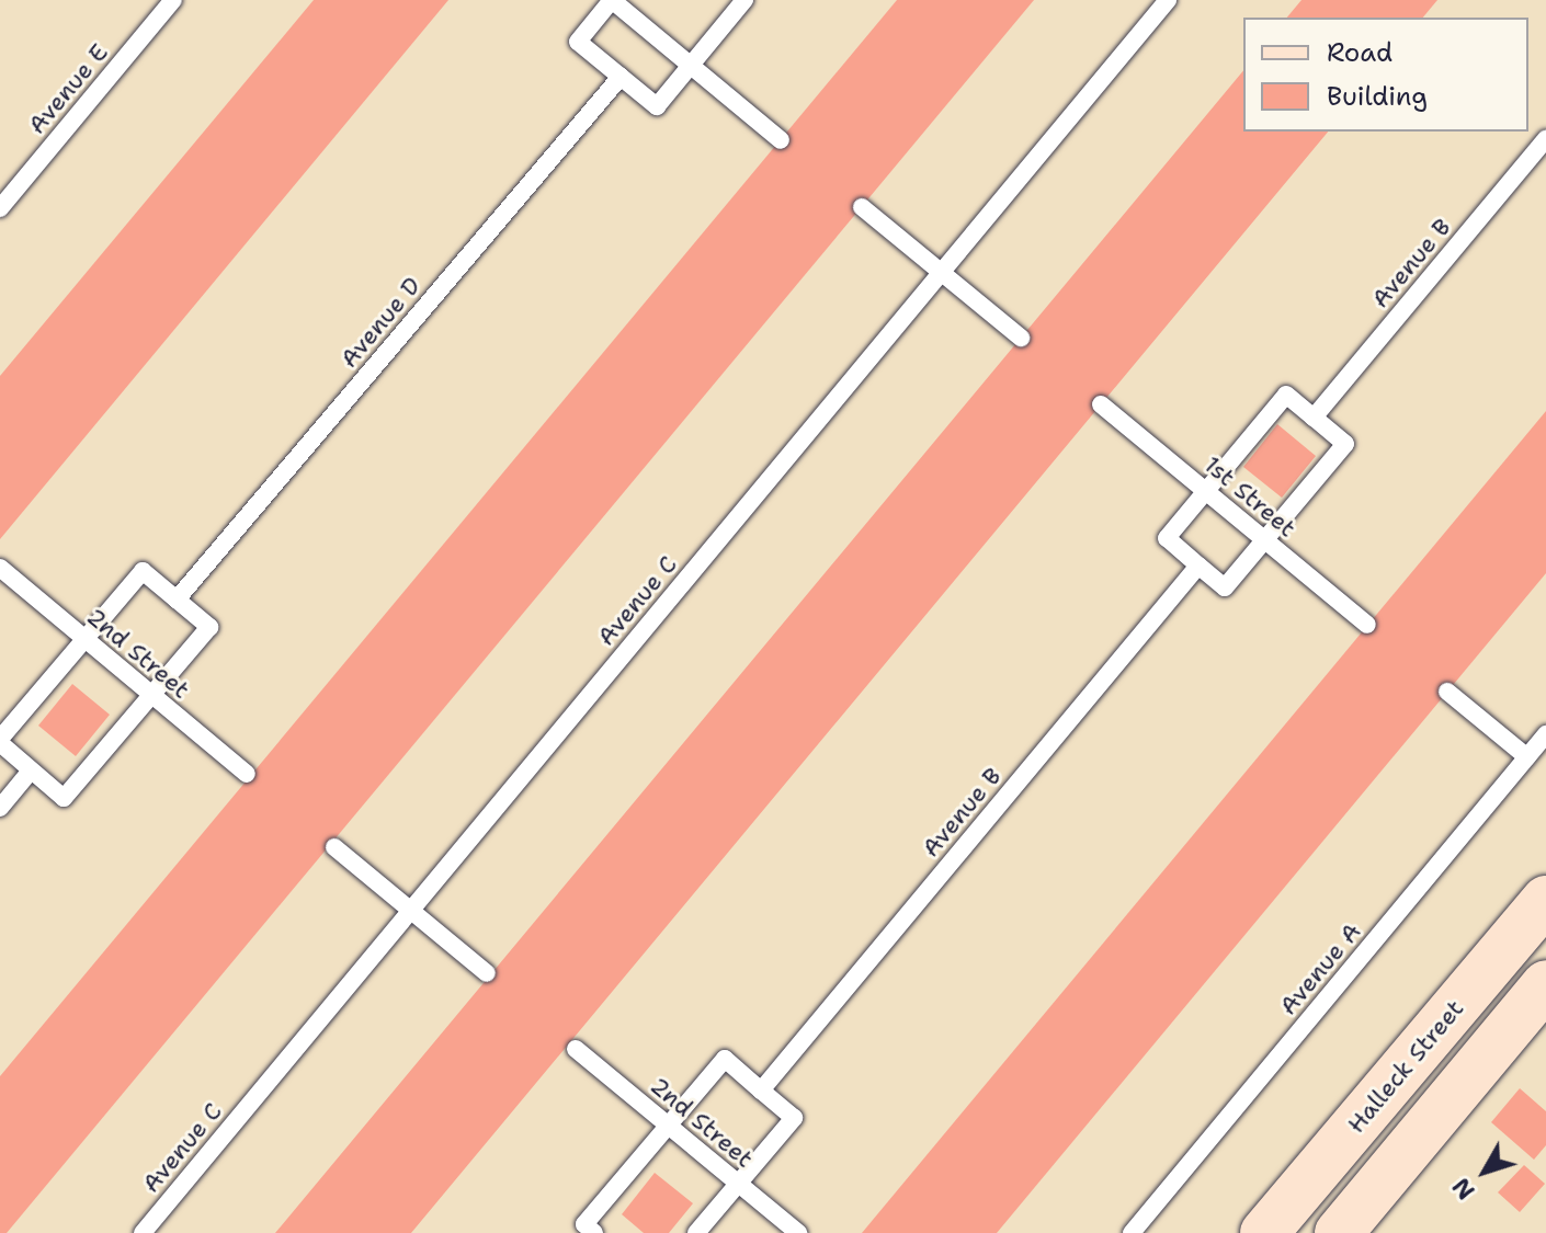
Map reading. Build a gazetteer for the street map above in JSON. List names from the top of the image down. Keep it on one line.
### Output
{"streets":{"main road":["Halleck Street"],"lane":["Avenue E","Avenue B","Avenue D","1st Street","Avenue C","2nd Street","Avenue A"]},"legend":["Road","Building"],"north":"bottom left"}
